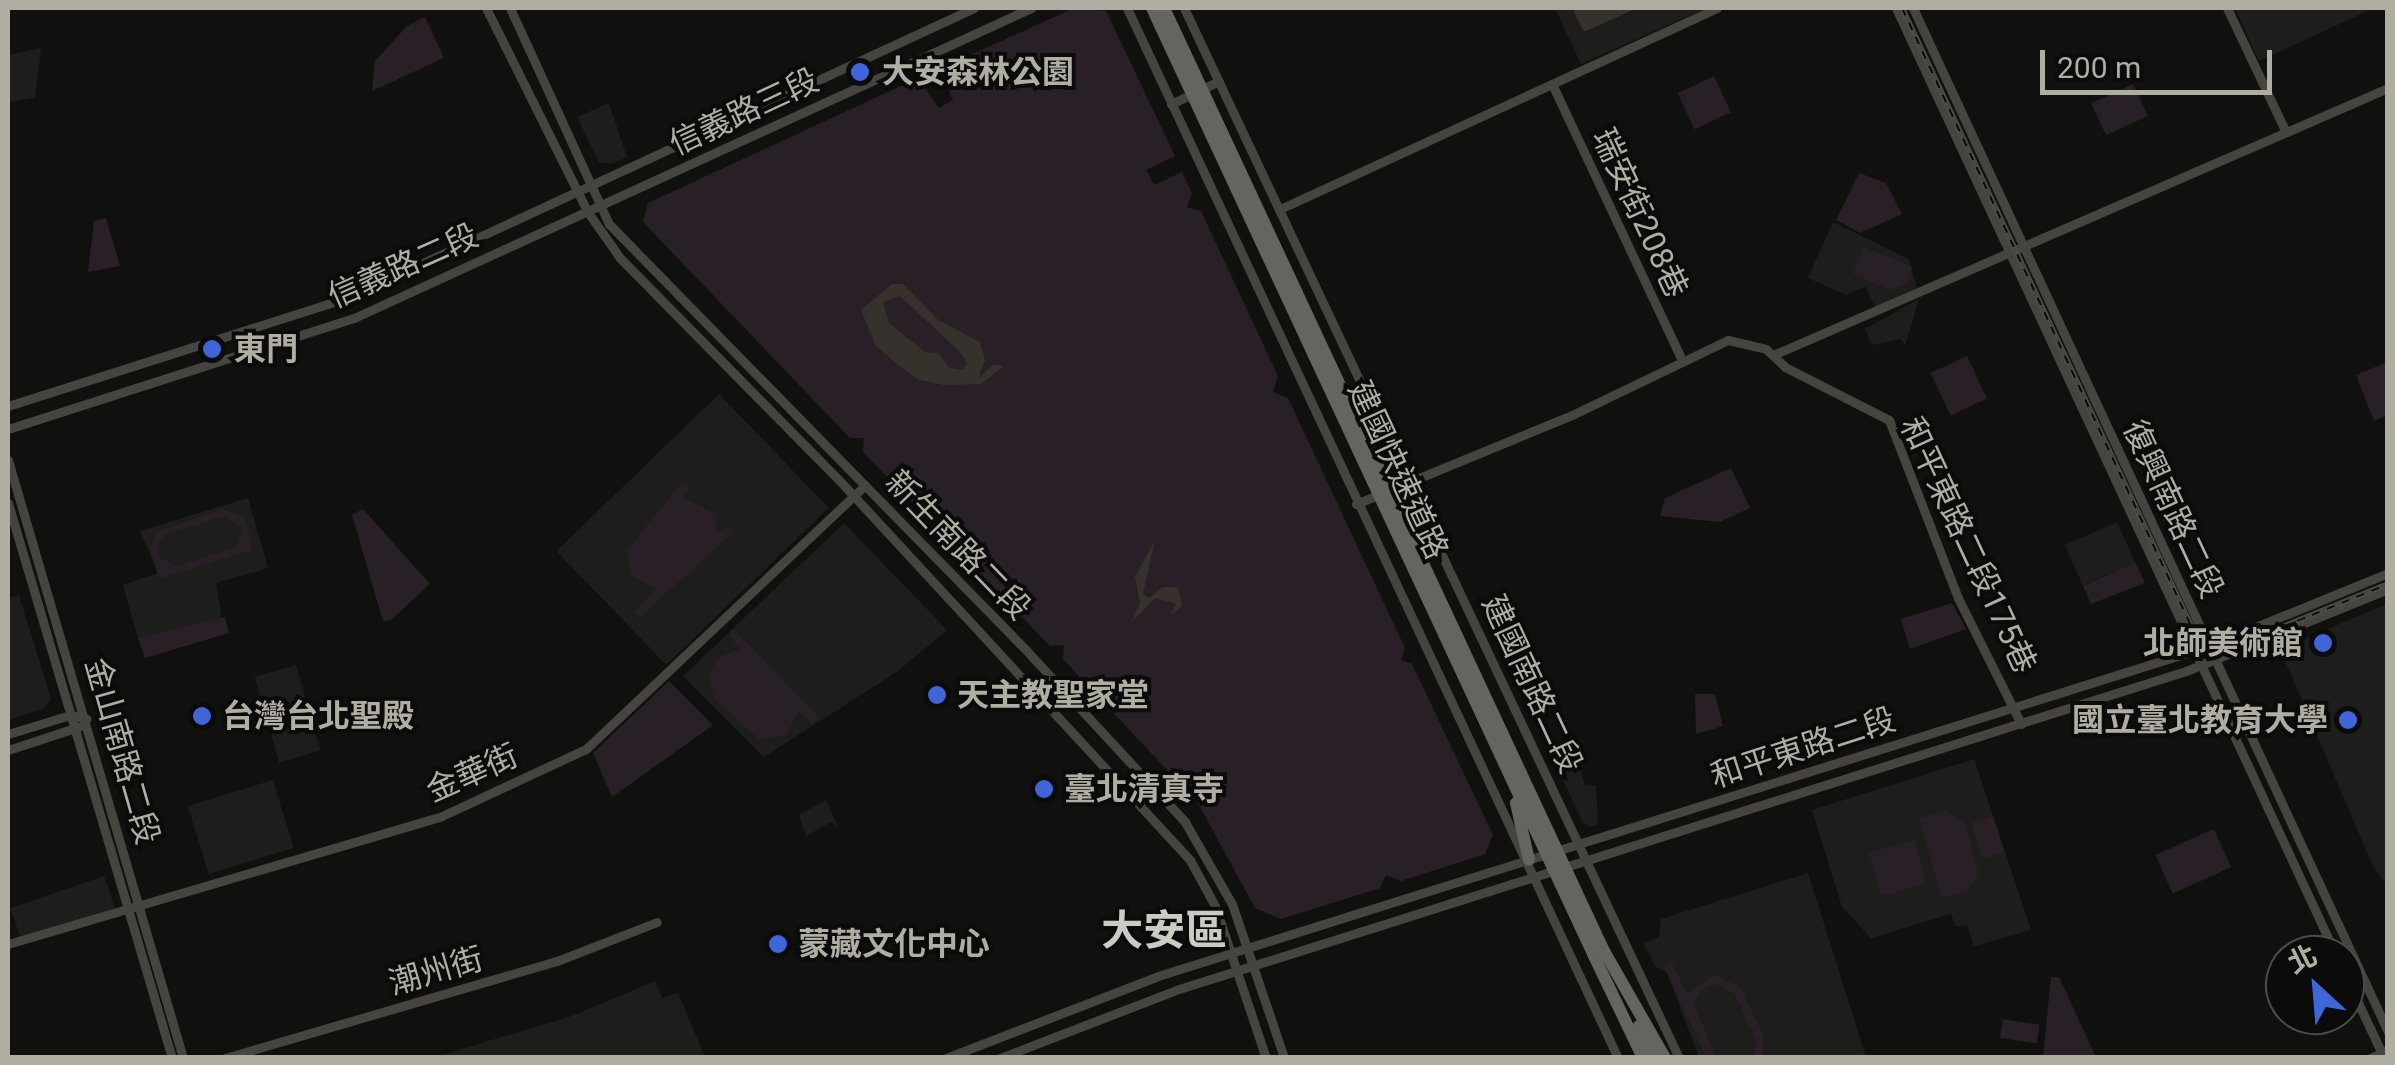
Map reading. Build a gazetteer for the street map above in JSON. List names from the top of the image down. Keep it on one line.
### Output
{"streets":{"highway":["建國快速道路"],"main road":["信義路三段","瑞安街208巷","信義路二段","復興南路二段","新生南路二段","和平東路二段175巷","建國南路二段","和平東路二段","金山南路二段","金華街","潮州街"]},"crossings":[["信義路三段","信義路二段"],["信義路三段","新生南路二段"],["瑞安街208巷","和平東路二段175巷"],["信義路二段","新生南路二段"],["復興南路二段","和平東路二段"],["新生南路二段","和平東路二段"],["新生南路二段","金華街"],["和平東路二段175巷","和平東路二段"],["建國南路二段","和平東路二段"],["金山南路二段","金華街"]],"districts":["大安區"],"places":["大安森林公園","東門","北師美術館","天主教聖家堂","台灣台北聖殿","國立臺北教育大學","臺北清真寺","蒙藏文化中心"],"scale_bar":"200 m","north":"top left"}
